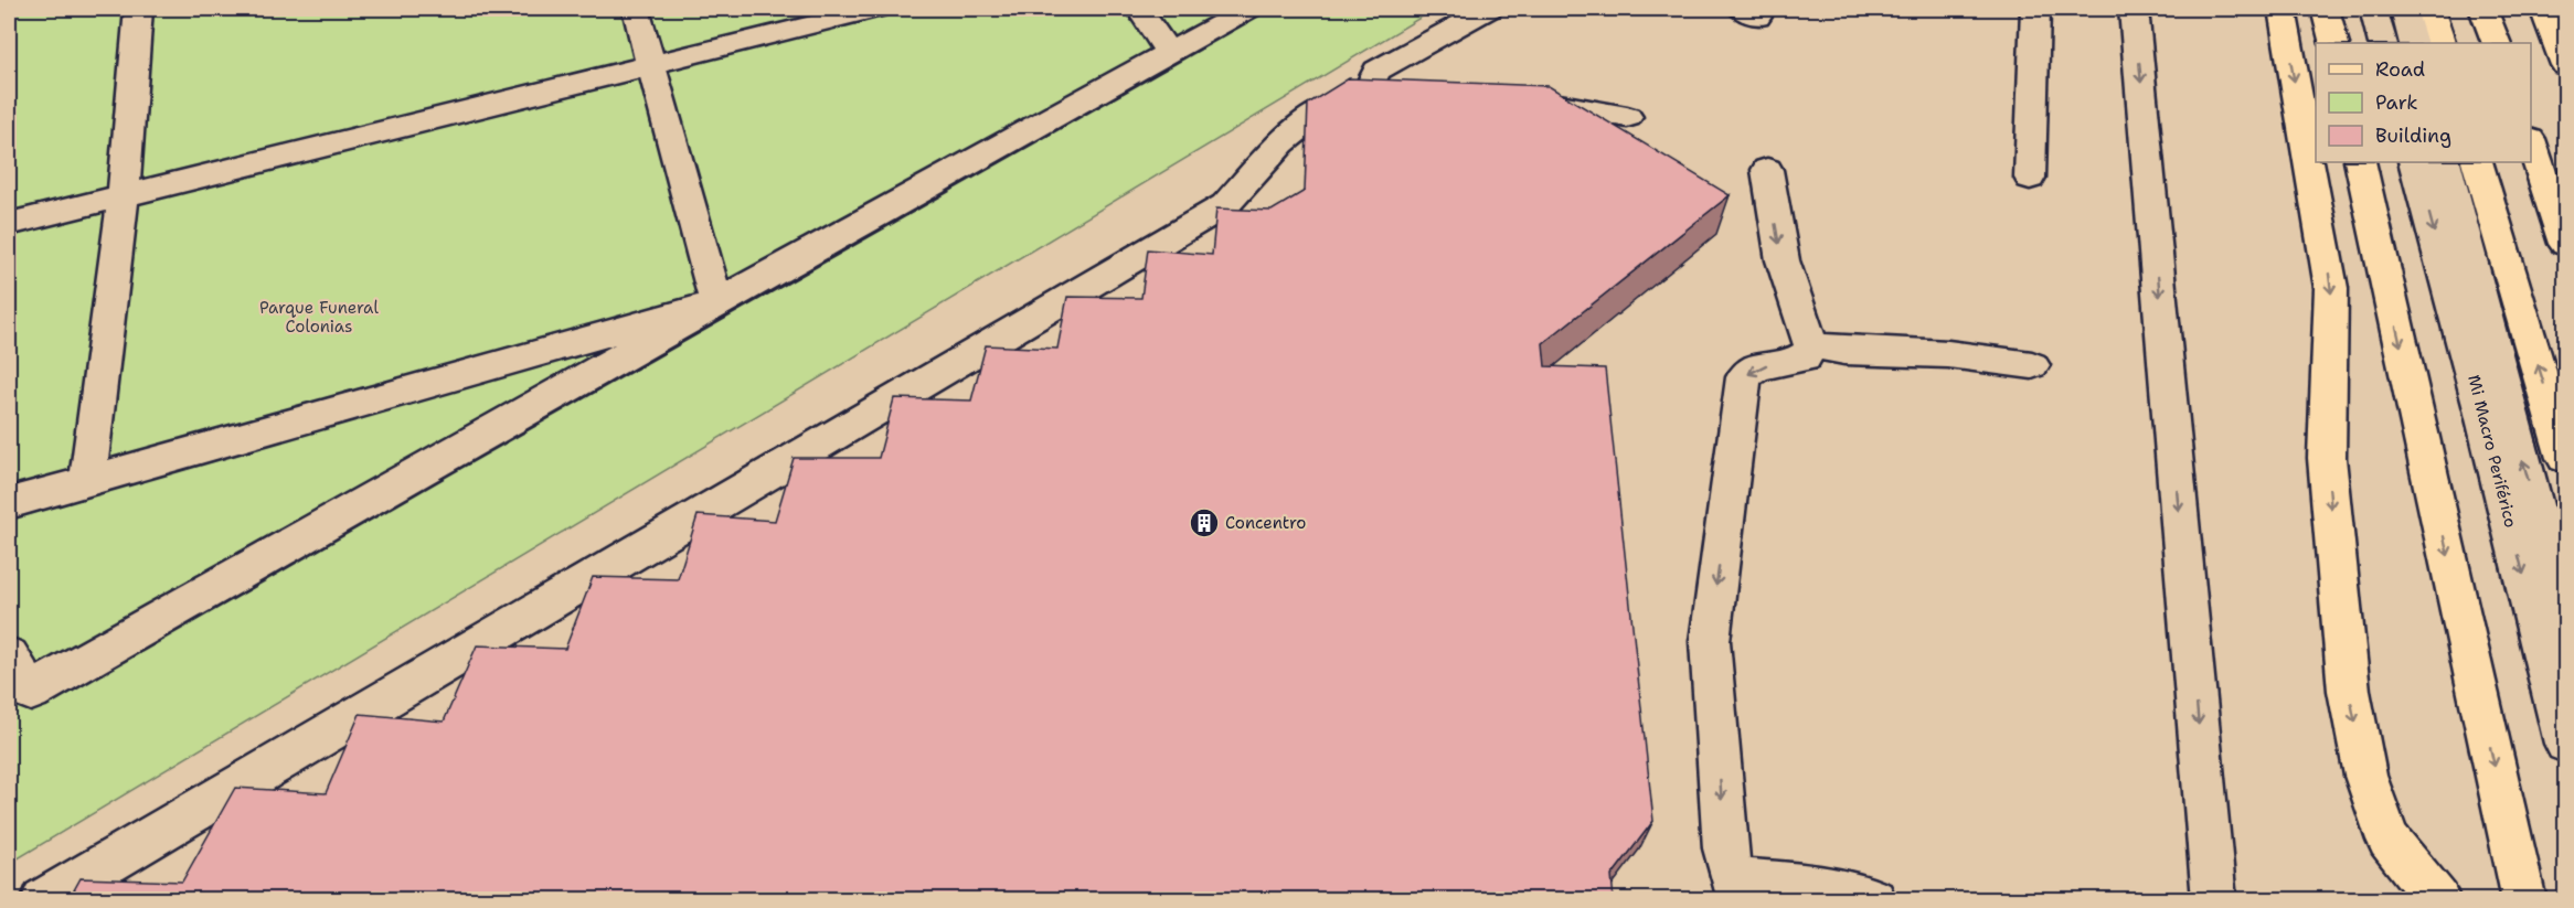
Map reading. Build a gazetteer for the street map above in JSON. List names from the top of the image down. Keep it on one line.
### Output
{"streets":{"street":["Mi Macro Periférico"]},"parks":["Parque Funeral Colonias"],"places":{"building":["Concentro"]},"legend":["Road","Park","Building"]}
